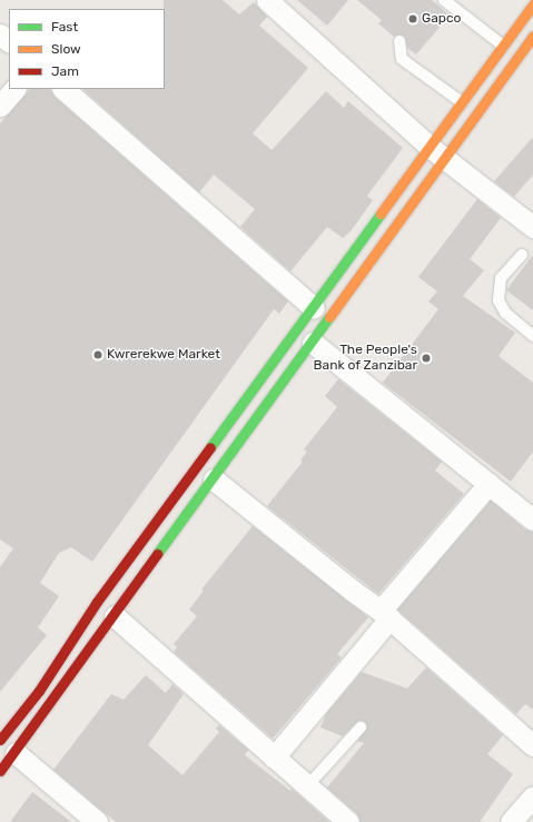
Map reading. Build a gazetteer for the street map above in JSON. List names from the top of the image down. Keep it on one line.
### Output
{"places":["Gapco","Kwrerekwe Market","The People's Bank of Zanzibar"],"legend":["Fast","Slow","Jam"]}
